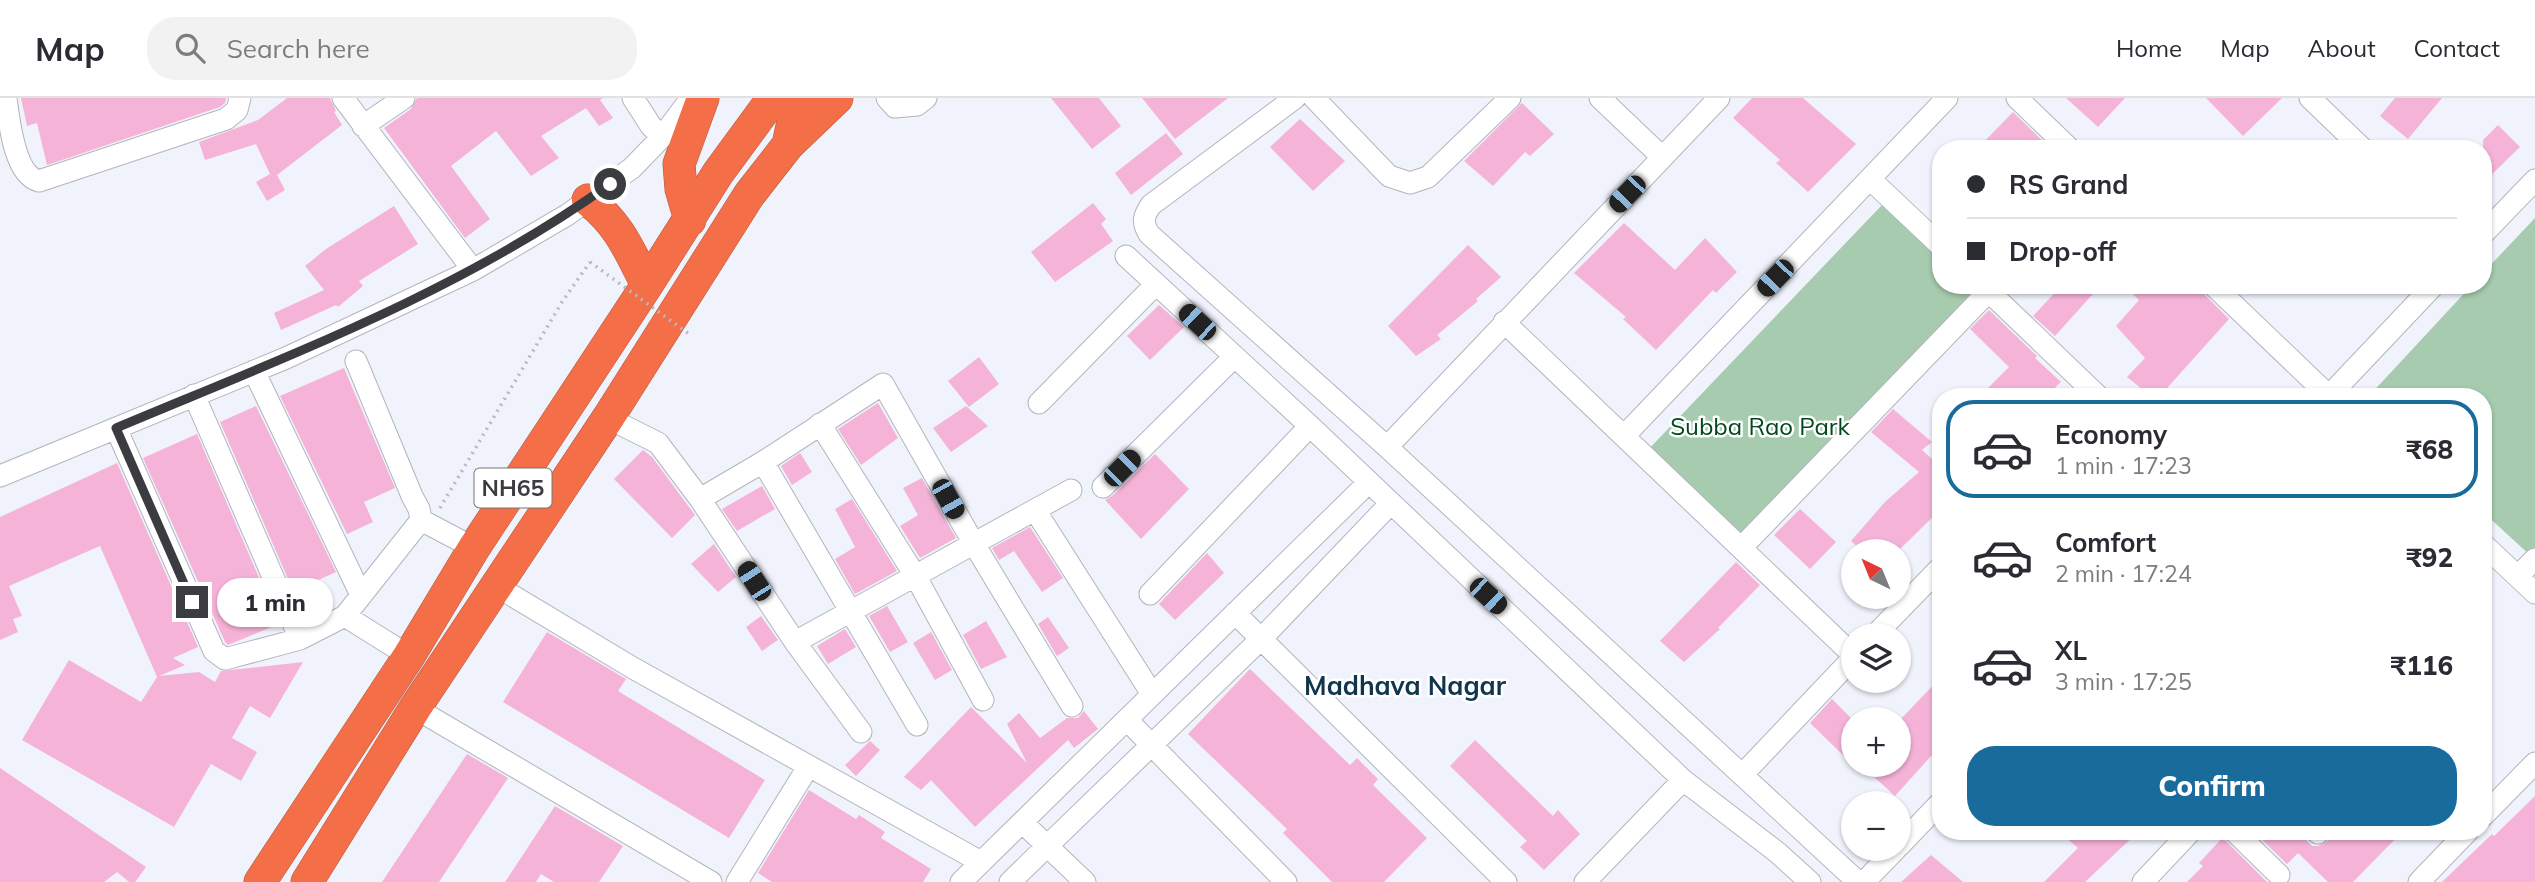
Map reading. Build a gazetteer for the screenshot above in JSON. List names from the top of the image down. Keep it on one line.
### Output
{"streets":{"highway":["NH65"]},"districts":["Madhava Nagar"],"parks":["Subba Rao Park"],"north":"top left","page":{"header":"Map","search":"Search here","nav":["Home","Map","About","Contact"],"banner":["RS Grand","Drop-off"],"list":[{"name":"Economy","note":"1 min · 17:23","value":"₹68"},{"name":"Comfort","note":"2 min · 17:24","value":"₹92"},{"name":"XL","note":"3 min · 17:25","value":"₹116"}],"map_buttons":["+","−"],"bubble":"1 min","buttons":"Confirm"}}
